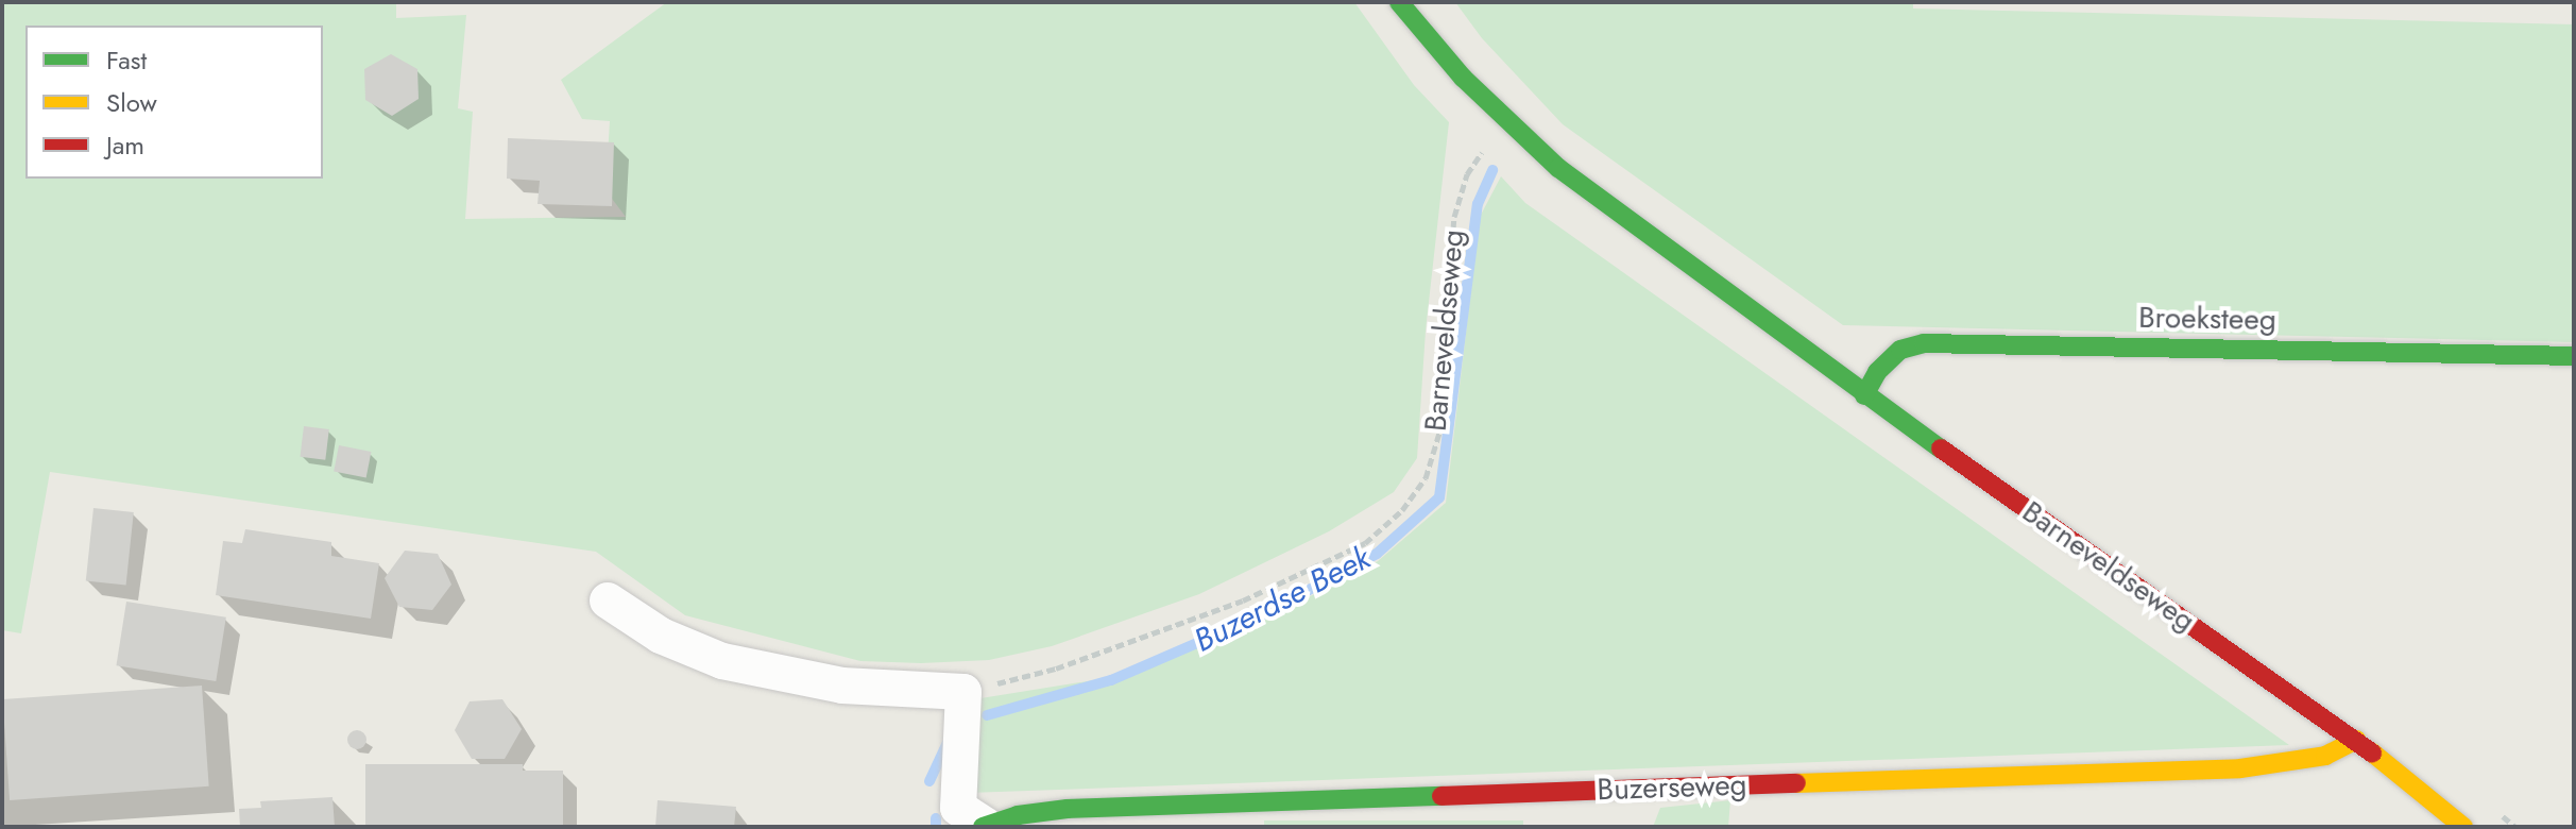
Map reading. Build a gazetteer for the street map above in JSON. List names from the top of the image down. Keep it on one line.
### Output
{"streets":{"street":["Broeksteeg","Barneveldseweg","Buzerseweg"]},"crossings":[["Broeksteeg","Barneveldseweg"],["Barneveldseweg","Buzerseweg"]],"water":["Buzerdse Beek"],"legend":["Fast","Slow","Jam"]}
